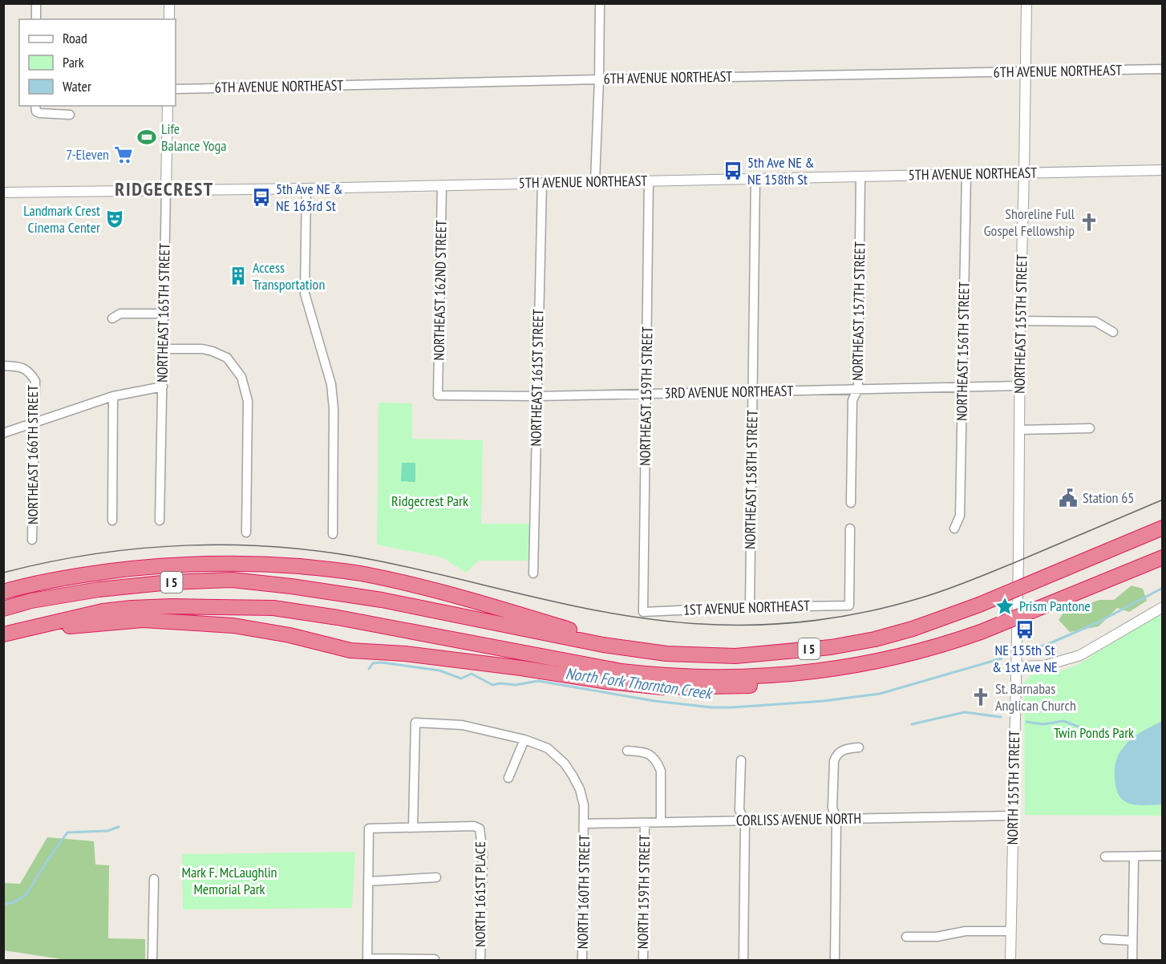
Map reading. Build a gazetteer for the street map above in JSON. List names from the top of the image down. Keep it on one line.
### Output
{"streets":{"highway":["I 5"],"street":["6TH AVENUE NORTHEAST","5TH AVENUE NORTHEAST","NORTHEAST 162ND STREET","NORTHEAST 157TH STREET","NORTHEAST 165TH STREET","NORTHEAST 155TH STREET","NORTHEAST 156TH STREET","NORTHEAST 161ST STREET","3RD AVENUE NORTHEAST","NORTHEAST 159TH STREET","NORTHEAST 166TH STREET","NORTHEAST 158TH STREET","1ST AVENUE NORTHEAST","NORTH 155TH STREET","CORLISS AVENUE NORTH","NORTH 160TH STREET","NORTH 159TH STREET","NORTH 161ST PLACE"]},"crossings":[["6TH AVENUE NORTHEAST","NORTHEAST 155TH STREET"],["5TH AVENUE NORTHEAST","NORTHEAST 162ND STREET"],["5TH AVENUE NORTHEAST","NORTHEAST 157TH STREET"],["5TH AVENUE NORTHEAST","NORTHEAST 165TH STREET"],["5TH AVENUE NORTHEAST","NORTHEAST 155TH STREET"],["5TH AVENUE NORTHEAST","NORTHEAST 156TH STREET"],["5TH AVENUE NORTHEAST","NORTHEAST 161ST STREET"],["5TH AVENUE NORTHEAST","NORTHEAST 159TH STREET"],["5TH AVENUE NORTHEAST","NORTHEAST 158TH STREET"],["NORTHEAST 162ND STREET","3RD AVENUE NORTHEAST"],["NORTHEAST 157TH STREET","3RD AVENUE NORTHEAST"],["NORTHEAST 155TH STREET","3RD AVENUE NORTHEAST"],["NORTHEAST 155TH STREET","NORTH 155TH STREET"],["NORTHEAST 156TH STREET","3RD AVENUE NORTHEAST"],["NORTHEAST 161ST STREET","3RD AVENUE NORTHEAST"],["3RD AVENUE NORTHEAST","NORTHEAST 159TH STREET"],["3RD AVENUE NORTHEAST","NORTHEAST 158TH STREET"],["NORTHEAST 159TH STREET","1ST AVENUE NORTHEAST"],["NORTHEAST 158TH STREET","1ST AVENUE NORTHEAST"],["NORTH 155TH STREET","CORLISS AVENUE NORTH"],["CORLISS AVENUE NORTH","NORTH 160TH STREET"],["CORLISS AVENUE NORTH","NORTH 159TH STREET"],["NORTH 160TH STREET","NORTH 161ST PLACE"]],"districts":["RIDGECREST"],"water":["North Fork Thornton Creek"],"parks":["Ridgecrest Park","Twin Ponds Park","Mark F. McLaughlin Memorial Park"],"places":{"sports":["Life Balance Yoga"],"supermarket":["7-Eleven"],"bus stop":["5th Ave NE & NE 158th St","5th Ave NE & NE 163rd St","NE 155th St & 1st Ave NE"],"theatre":["Landmark Crest Cinema Center"],"church":["Shoreline Full Gospel Fellowship","St. Barnabas Anglican Church"],"building":["Access Transportation"],"public building":["Station 65"],"place":["Prism Pantone"]},"legend":["Road","Park","Water"]}
